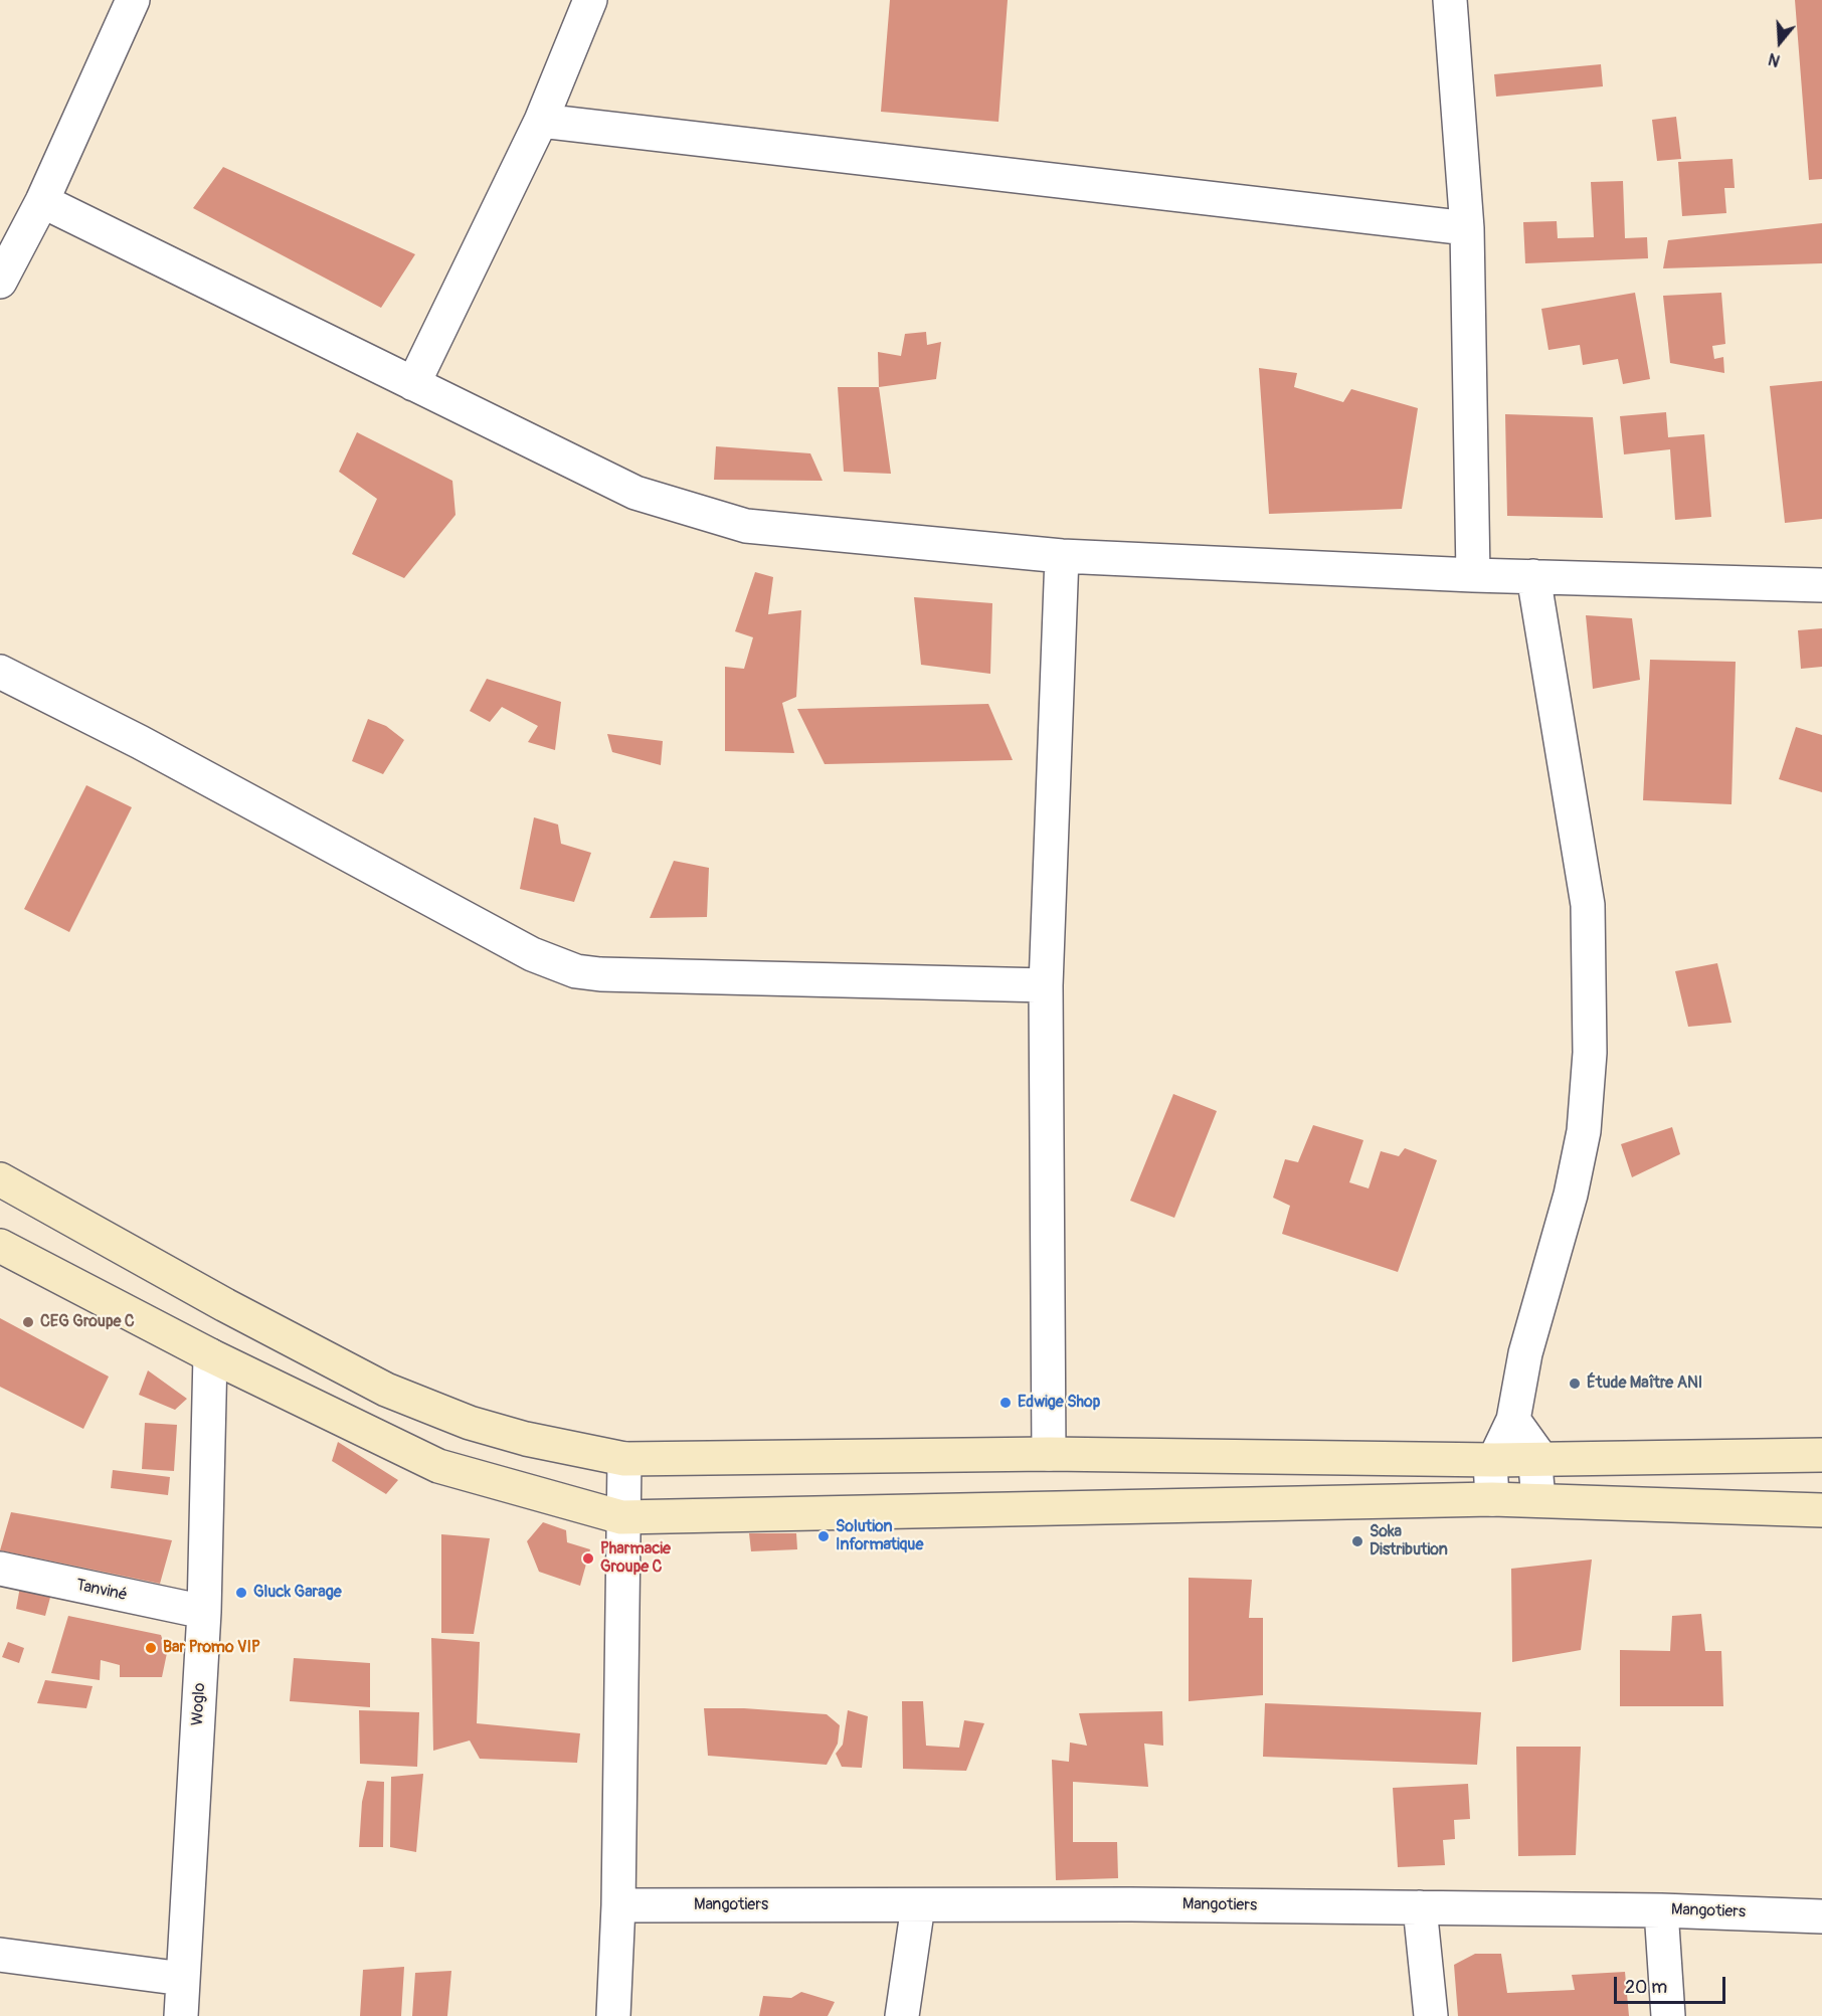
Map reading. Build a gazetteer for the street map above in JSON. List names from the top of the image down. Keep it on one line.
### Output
{"streets":{"street":["Tanviné","Woglo","Mangotiers"]},"crossings":[["Tanviné","Woglo"]],"places":["CEG Groupe C","Étude Maître ANI","Edwige Shop","Solution Informatique","Soka Distribution","Pharmacie Groupe C","Gluck Garage","Bar Promo VIP"],"scale_bar":"20 m","north":"bottom"}
